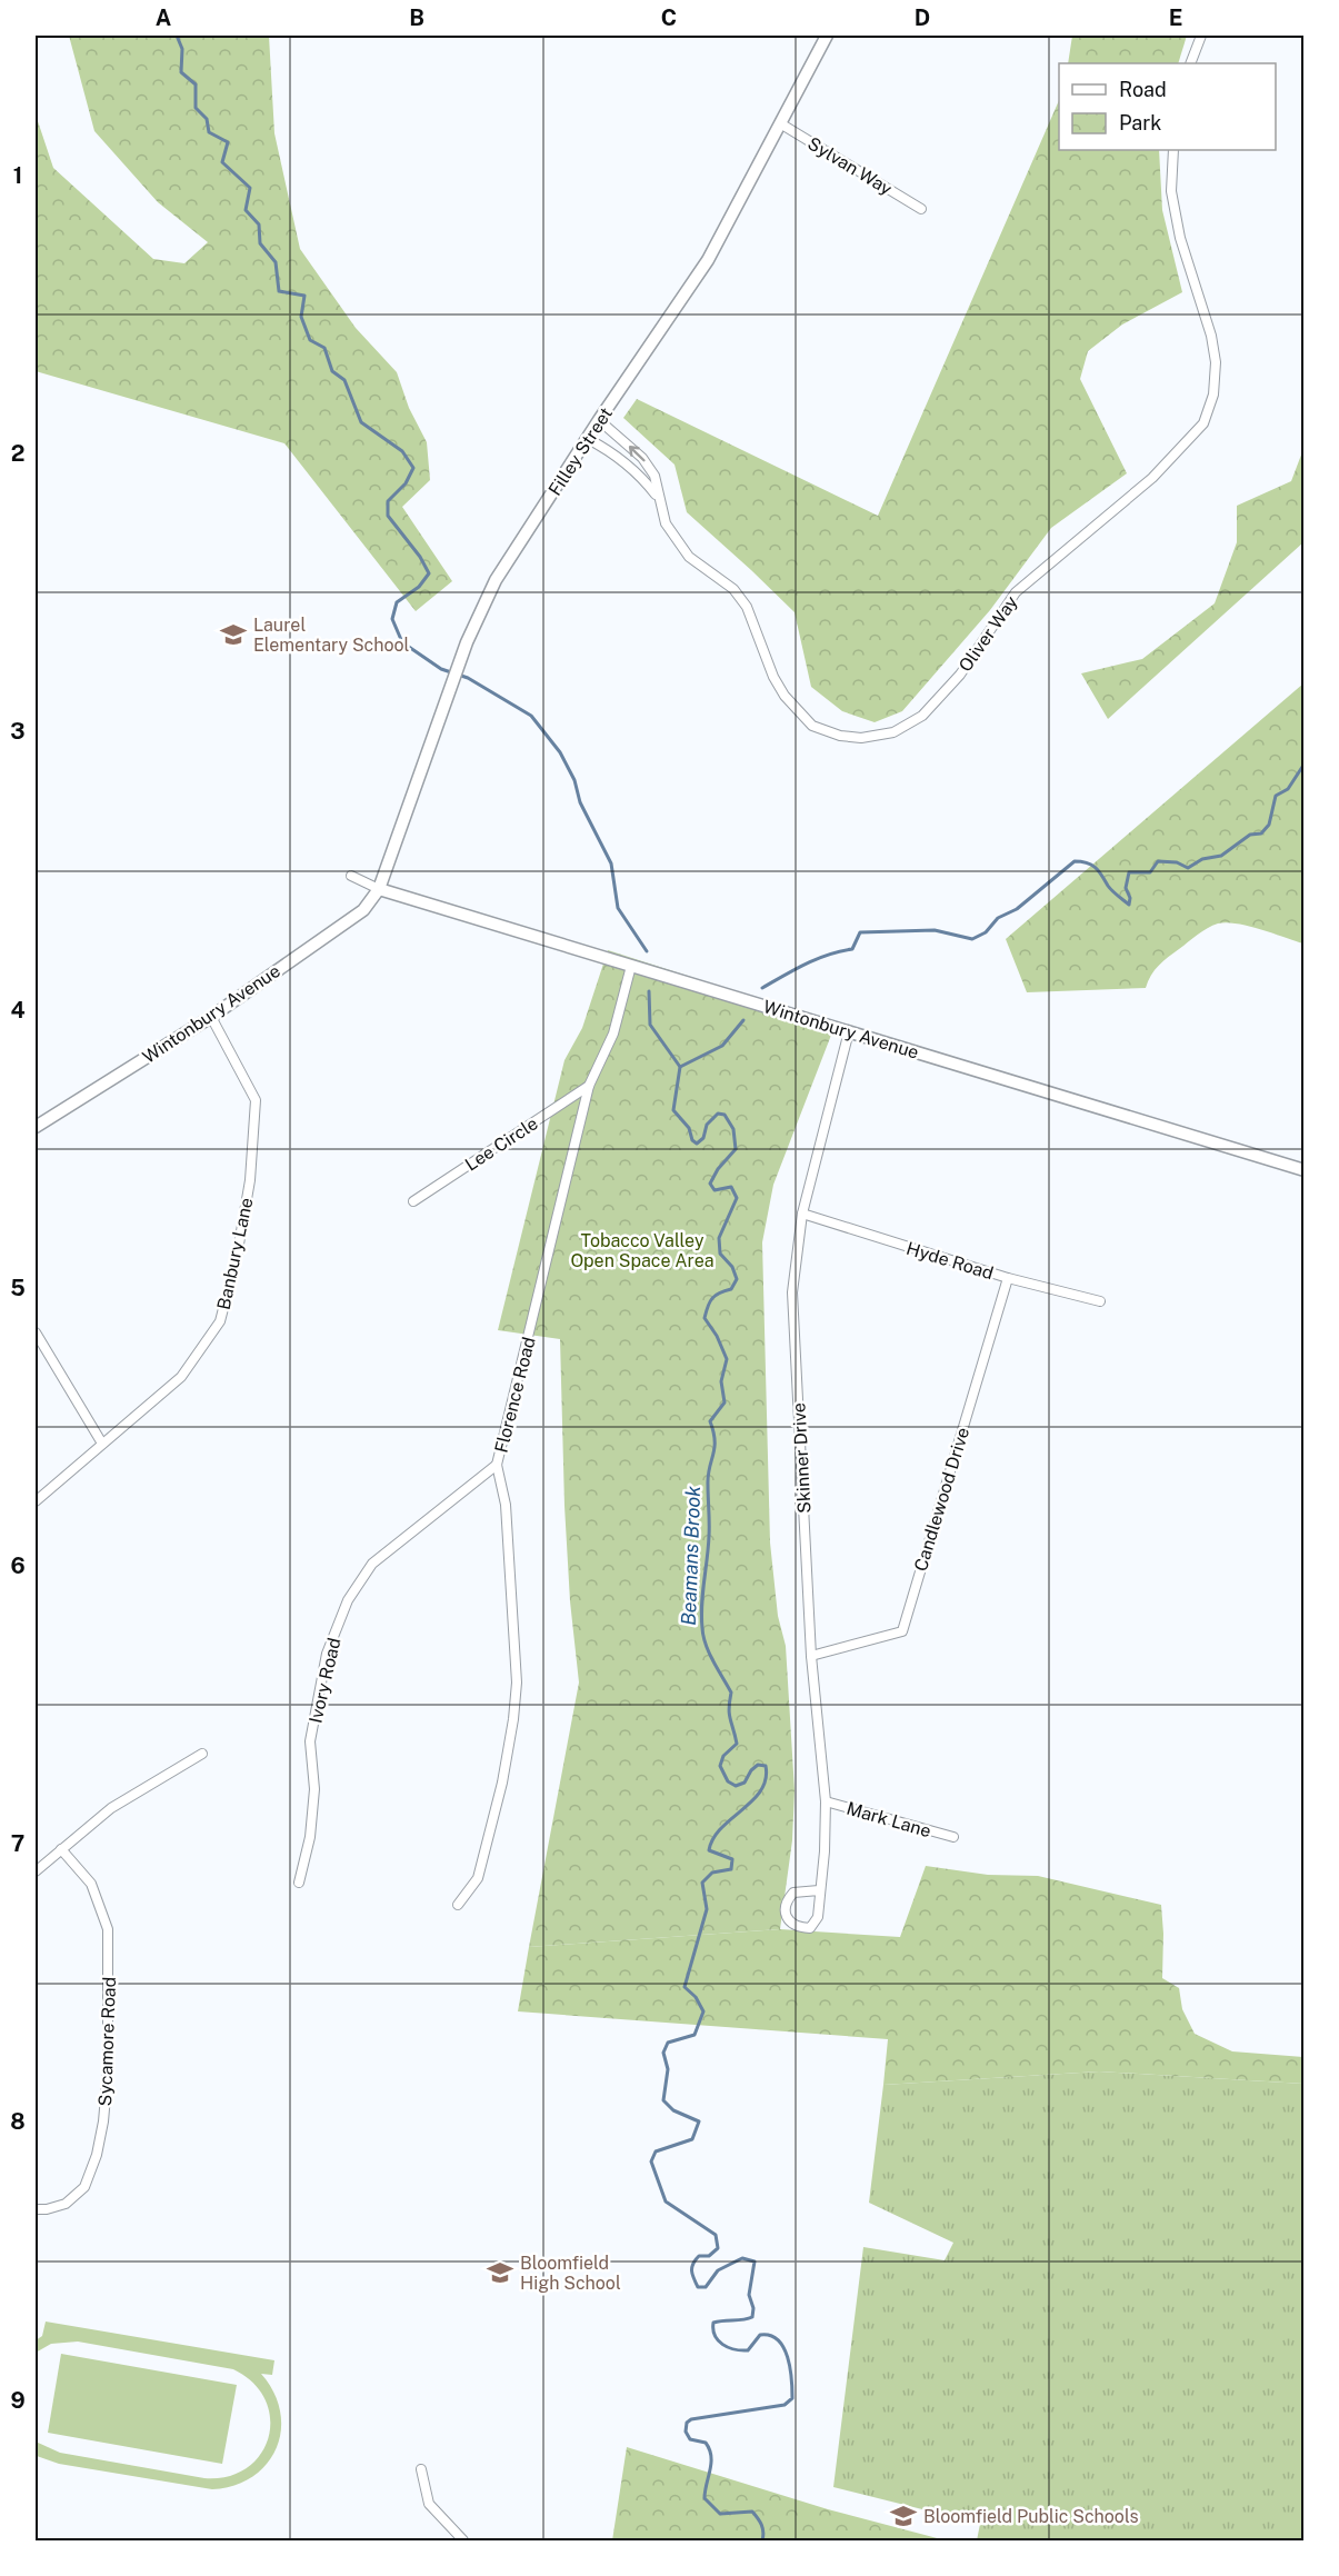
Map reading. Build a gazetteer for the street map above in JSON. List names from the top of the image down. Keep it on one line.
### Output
{"streets":{"street":["Sylvan Way","Filley Street","Oliver Way","Wintonbury Avenue","Lee Circle","Banbury Lane","Hyde Road","Florence Road","Skinner Drive","Candlewood Drive","Ivory Road","Mark Lane","Sycamore Road"]},"crossings":[["Sylvan Way","Filley Street"],["Filley Street","Oliver Way"],["Filley Street","Wintonbury Avenue"],["Wintonbury Avenue","Banbury Lane"],["Wintonbury Avenue","Florence Road"],["Wintonbury Avenue","Skinner Drive"],["Lee Circle","Florence Road"],["Hyde Road","Skinner Drive"],["Hyde Road","Candlewood Drive"],["Florence Road","Ivory Road"],["Skinner Drive","Candlewood Drive"],["Skinner Drive","Mark Lane"]],"water":["Beamans Brook"],"parks":["Tobacco Valley Open Space Area"],"places":{"school or university":["Laurel Elementary School","Bloomfield High School","Bloomfield Public Schools"]},"legend":["Road","Park"],"grid":{"columns":["A","B","C","D","E"],"rows":["1","2","3","4","5","6","7","8","9"]}}
